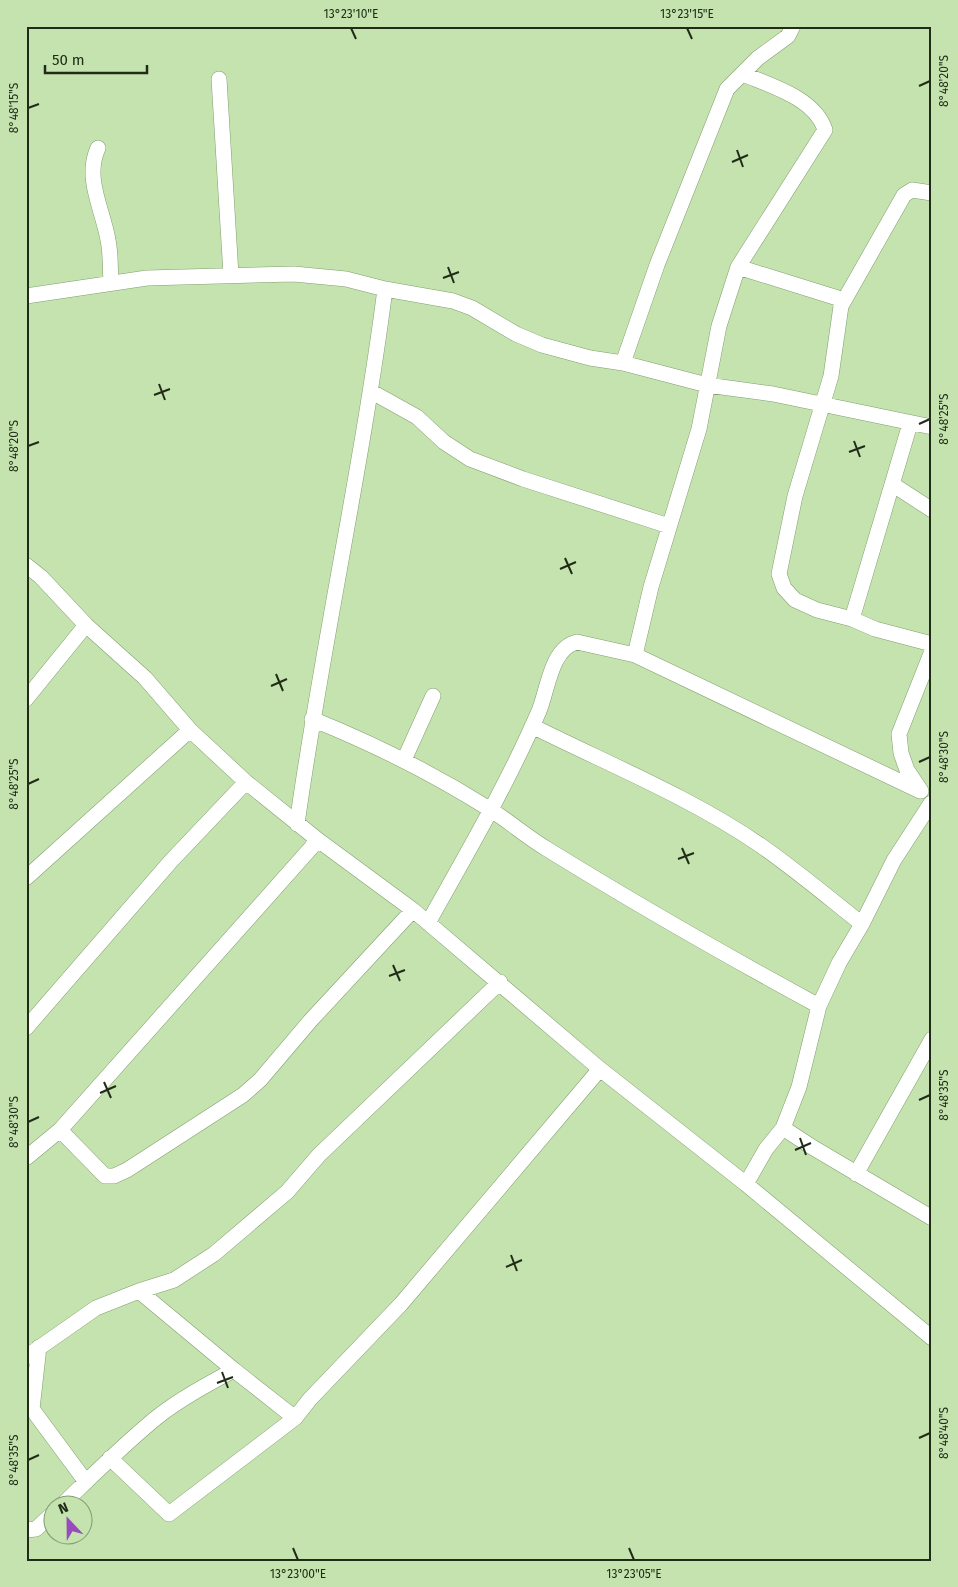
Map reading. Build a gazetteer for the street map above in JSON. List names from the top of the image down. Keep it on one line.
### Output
{"scale_bar":"50 m","north":"top","coordinates":["13°23'10\"E","13°23'15\"E","8°48'20\"S","8°48'15\"S","8°48'25\"S","8°48'30\"S","8°48'35\"S","8°48'40\"S","13°23'00\"E","13°23'05\"E"]}
